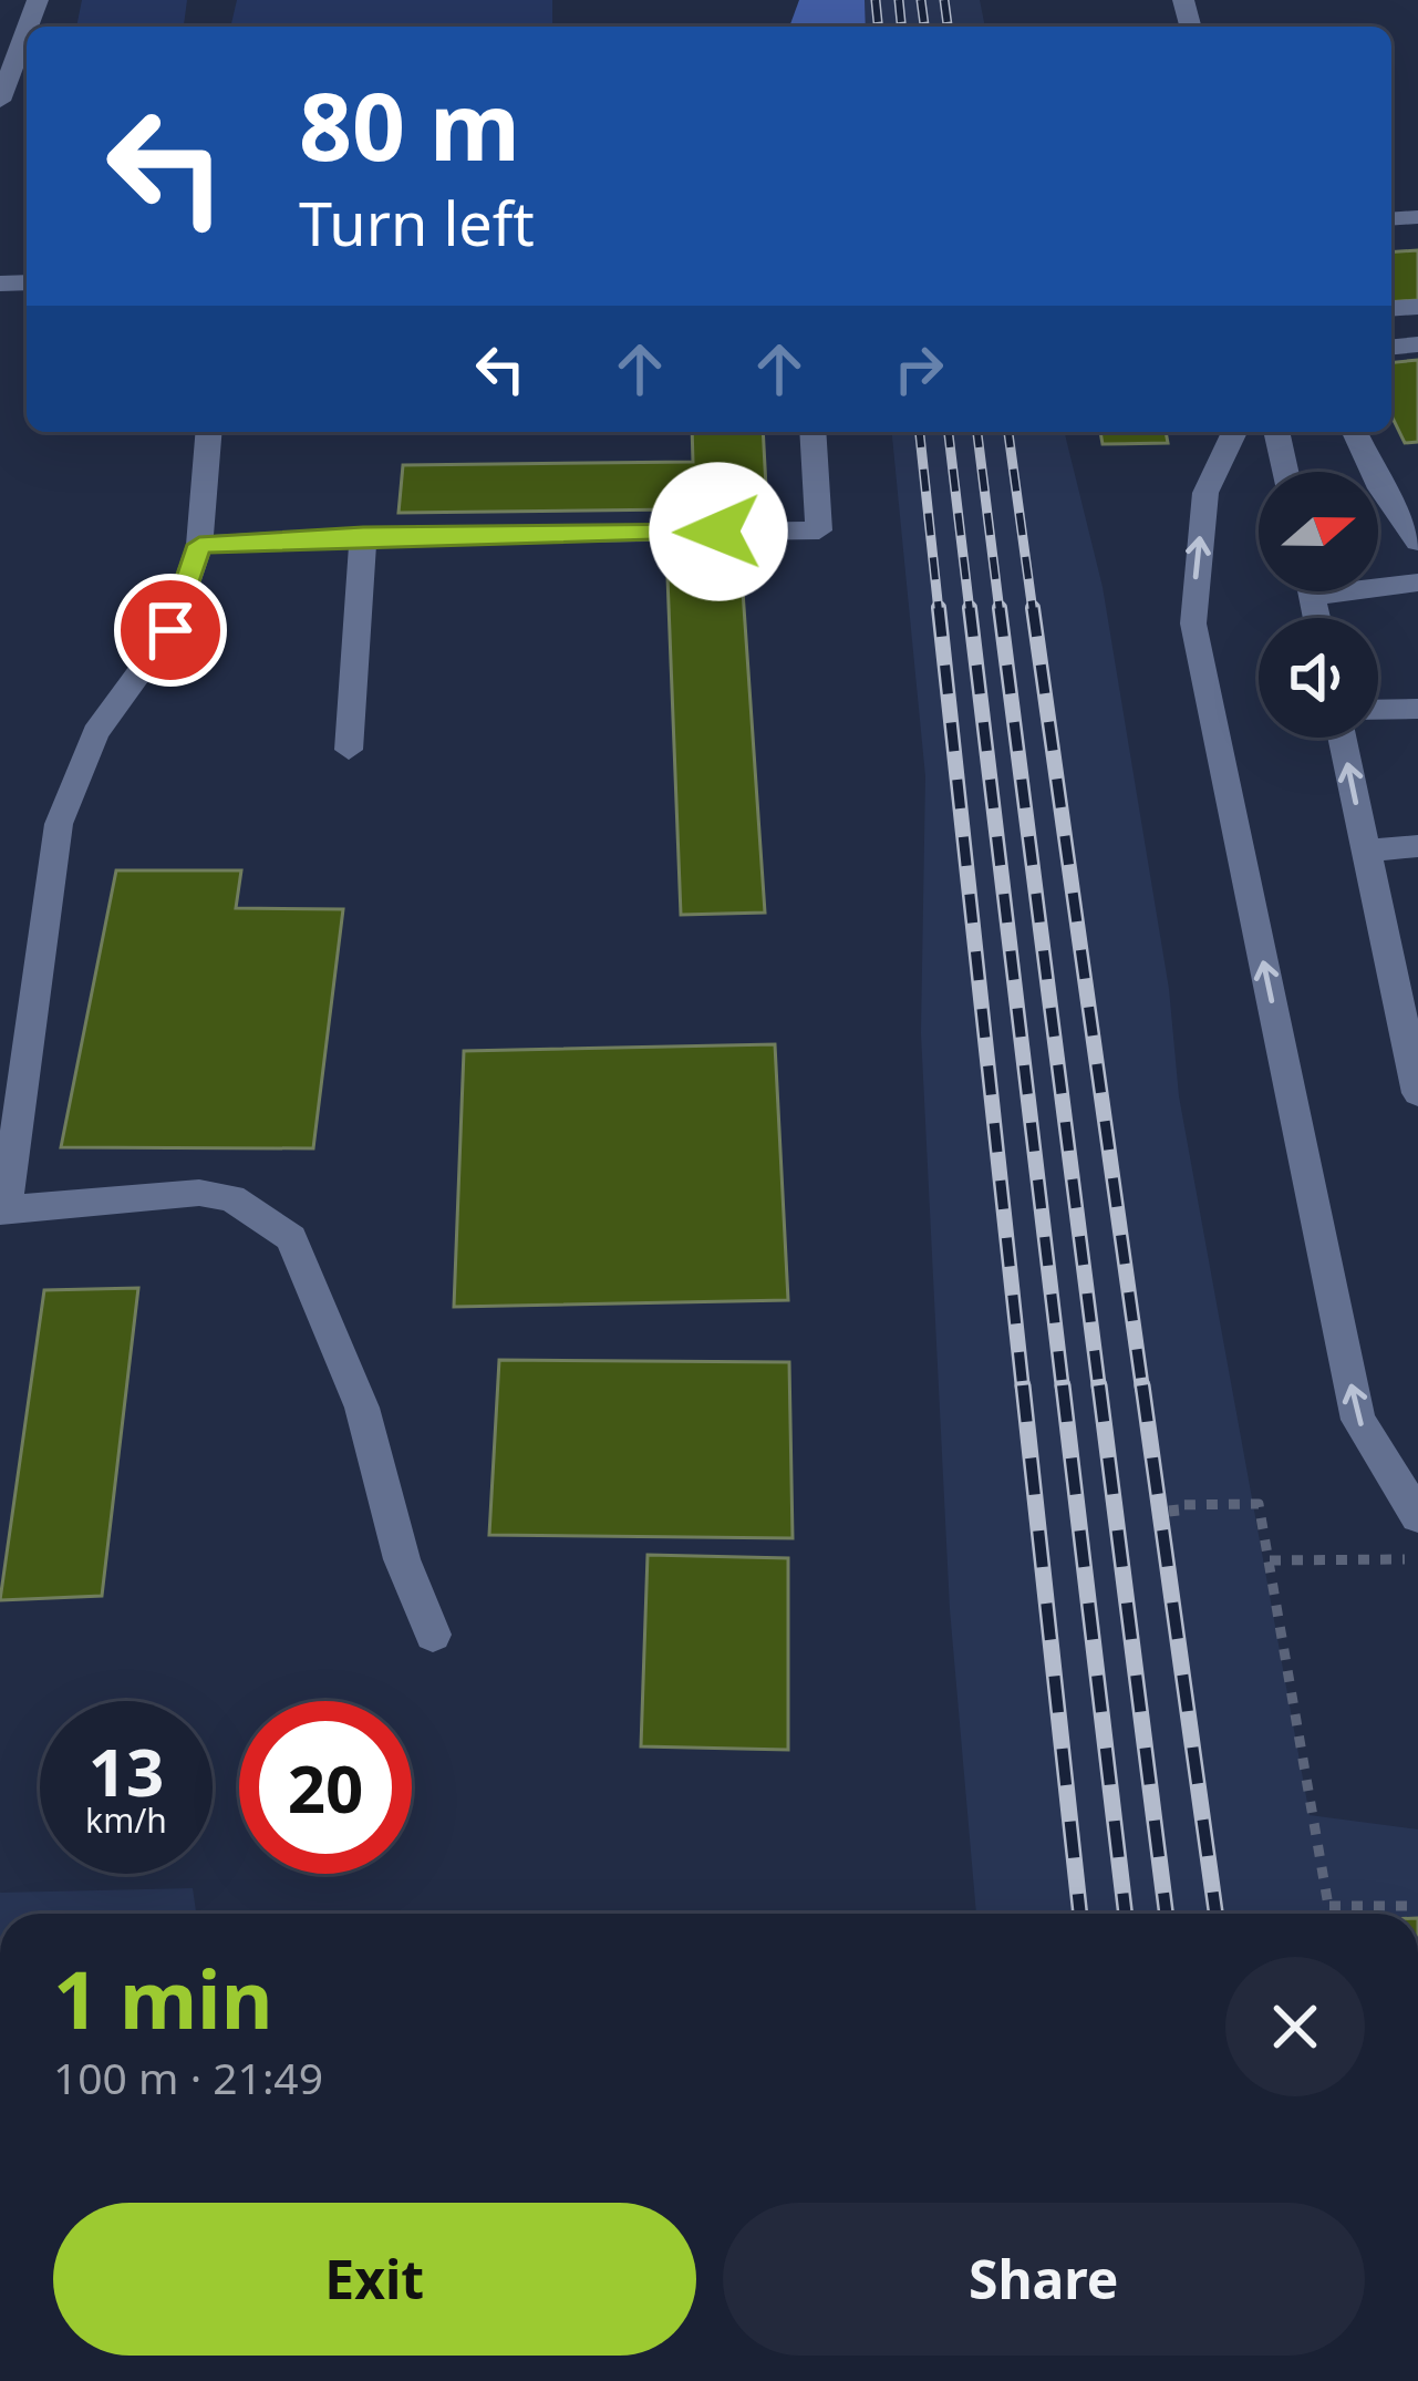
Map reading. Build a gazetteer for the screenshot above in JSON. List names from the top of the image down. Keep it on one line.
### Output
{"north":"right","page":{"turn":["80 m","Turn left"],"speed":"13 km/h","limit":"20","heading":["1 min","100 m · 21:49"],"buttons":["Exit","Share"]}}
